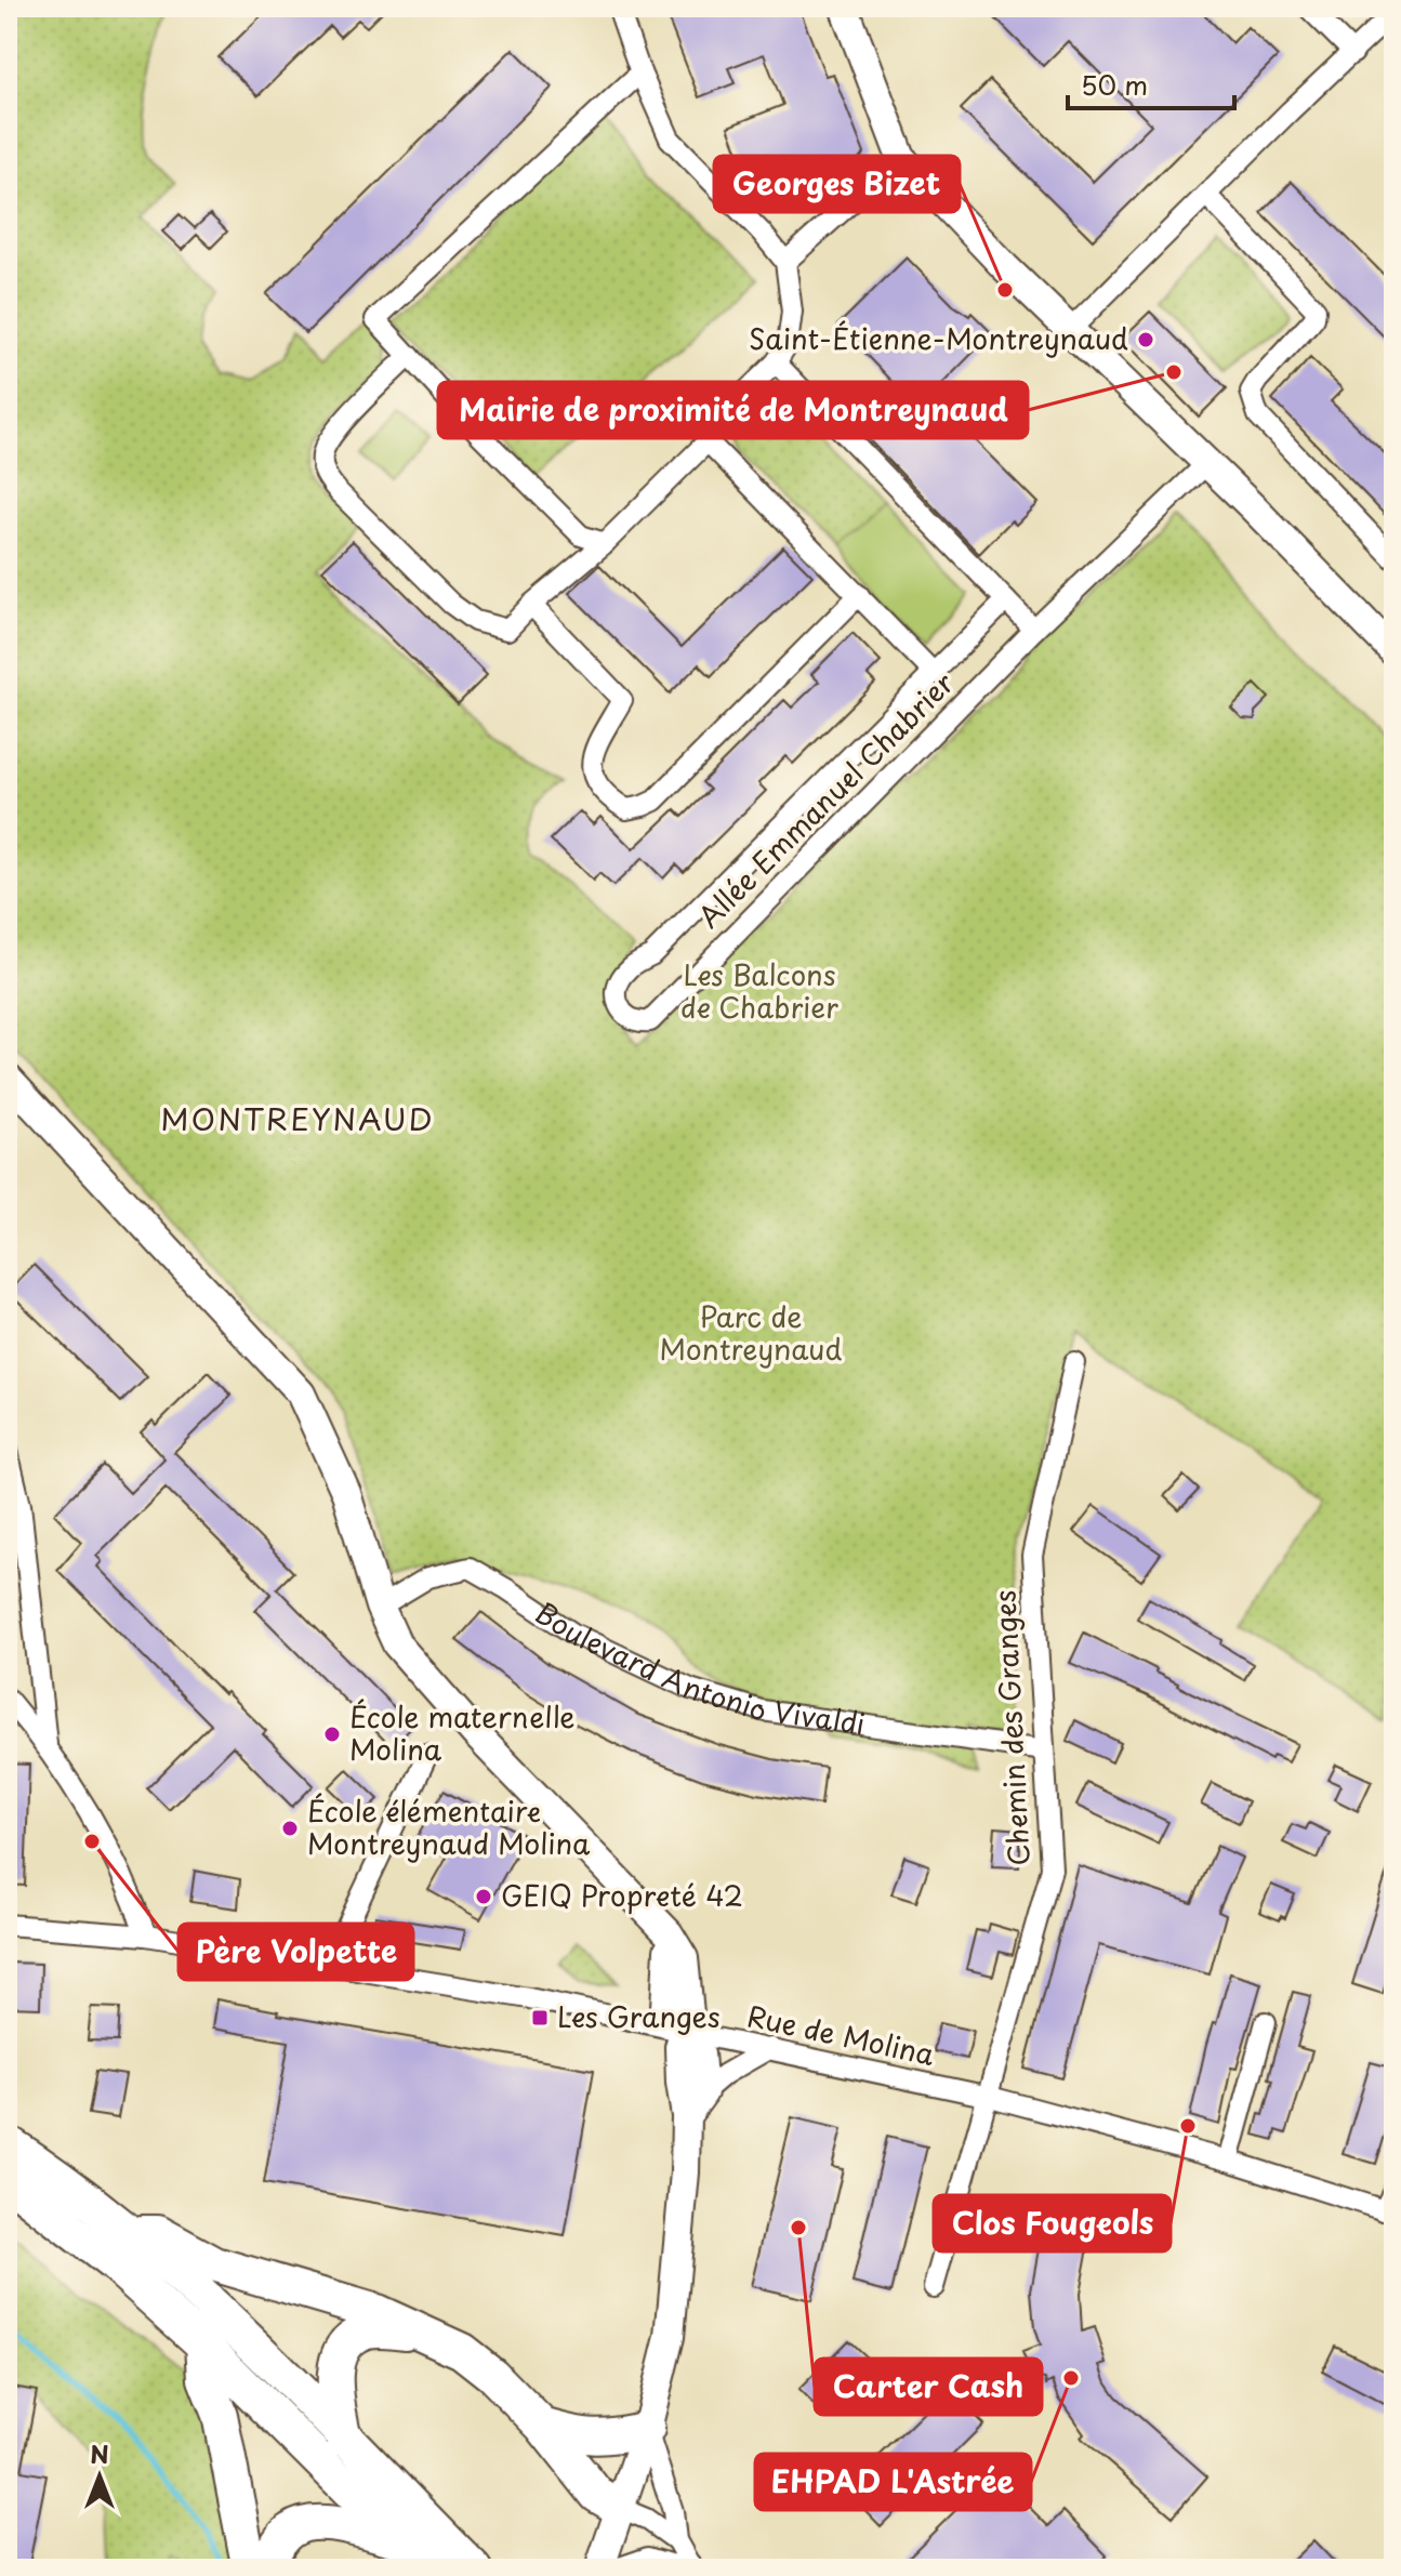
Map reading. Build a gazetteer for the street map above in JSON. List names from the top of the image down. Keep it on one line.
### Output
{"streets":{"street":["Allée Emmanuel Chabrier","Boulevard Antonio Vivaldi","Chemin des Granges","Rue de Molina"]},"crossings":[["Boulevard Antonio Vivaldi","Chemin des Granges"],["Chemin des Granges","Rue de Molina"]],"districts":["MONTREYNAUD"],"parks":["Les Balcons de Chabrier","Parc de Montreynaud"],"places":{"other":["Georges Bizet","Saint-Étienne-Montreynaud","Mairie de proximité de Montreynaud","École maternelle Molina","École élémentaire Montreynaud Molina","Père Volpette","GEIQ Propreté 42","Clos Fougeols","Carter Cash","EHPAD L'Astrée"],"transit":["Les Granges"]},"scale_bar":"50 m","north":"top"}
